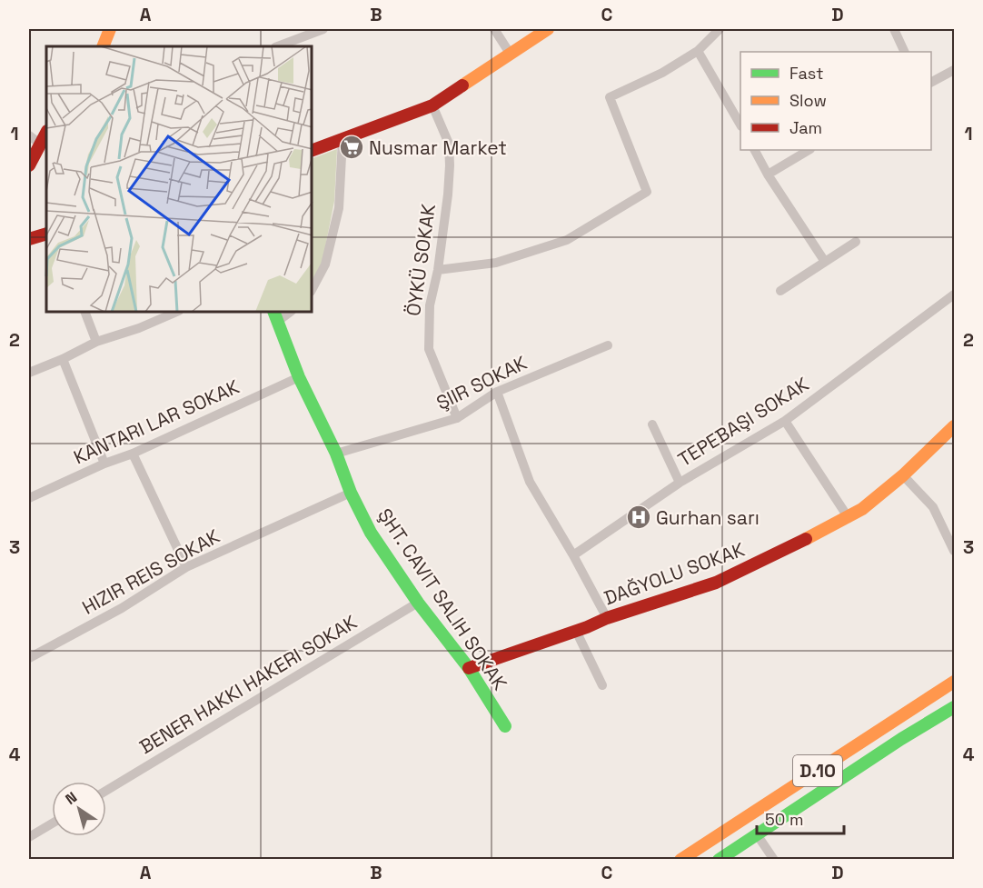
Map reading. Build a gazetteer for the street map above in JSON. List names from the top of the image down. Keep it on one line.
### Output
{"streets":{"main road":["DAĞYOLU SOKAK","ŞHT. CAVIT SALIH SOKAK","D.10"],"street":["ÖYKÜ SOKAK","ŞIIR SOKAK"]},"crossings":[["ÖYKÜ SOKAK","ŞIIR SOKAK"],["ŞIIR SOKAK","ŞHT. CAVIT SALIH SOKAK"],["DAĞYOLU SOKAK","ŞHT. CAVIT SALIH SOKAK"]],"places":{"supermarket":["Nusmar Market"],"hospital":["Gurhan sarı"]},"legend":["Fast","Slow","Jam"],"scale_bar":"50 m","north":"top left","grid":{"columns":["A","B","C","D"],"rows":["1","2","3","4"]}}
